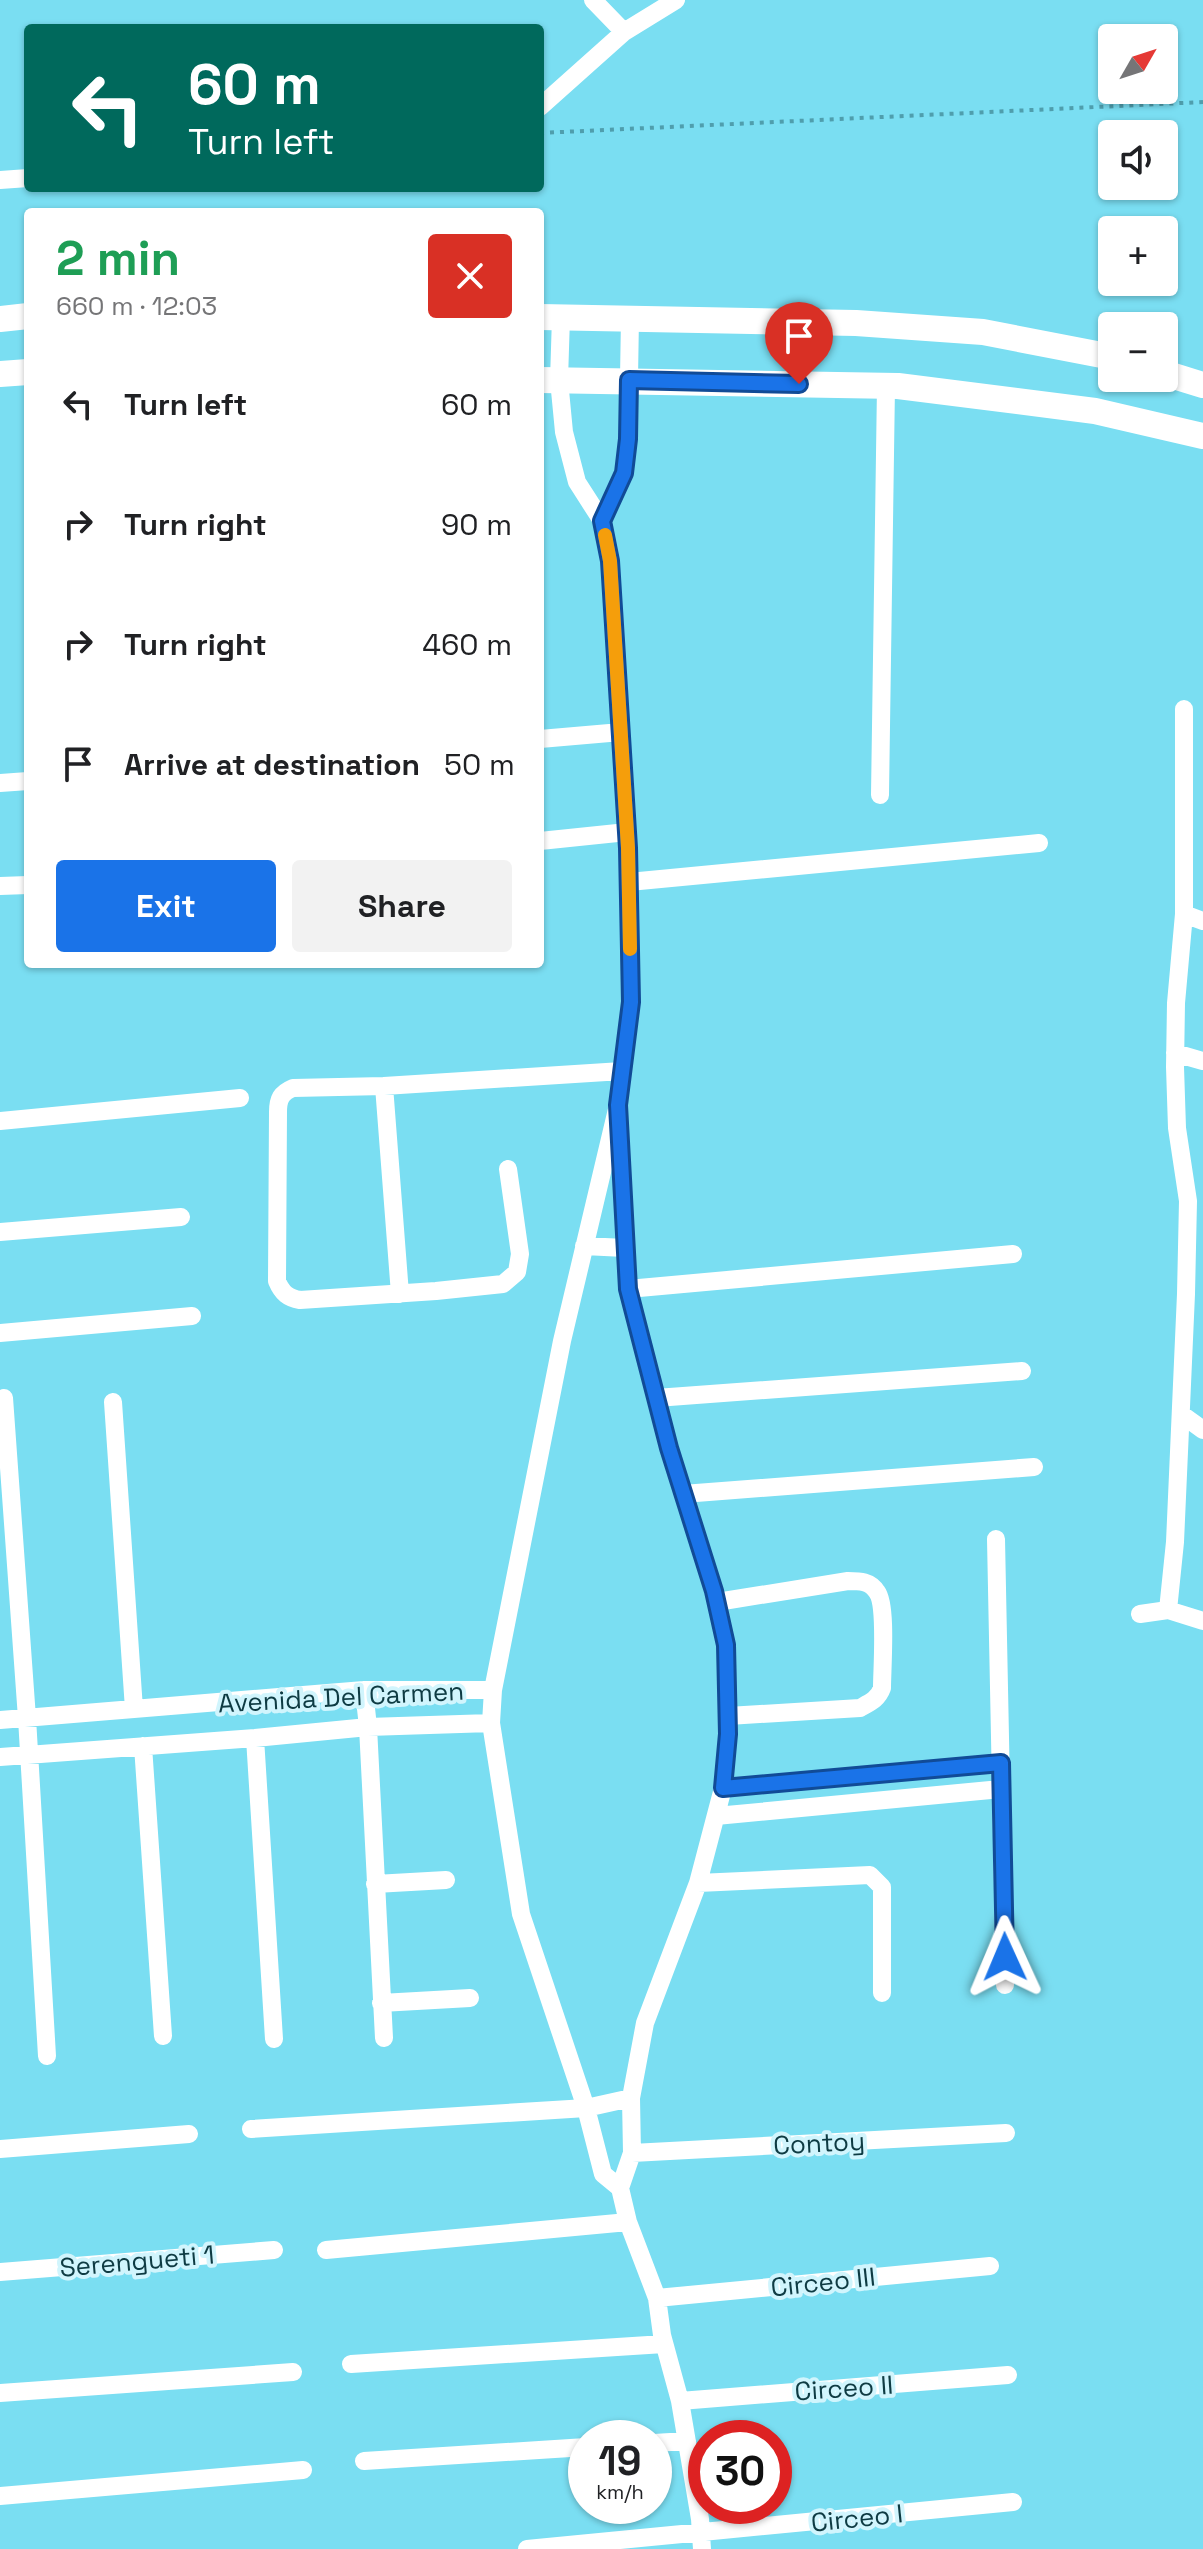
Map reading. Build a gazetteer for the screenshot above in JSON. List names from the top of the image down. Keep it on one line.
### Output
{"streets":{"street":["Avenida Del Carmen","Contoy","Serengueti 1","Circeo III","Circeo II","Circeo I"]},"north":"top right","page":{"map_buttons":["+","−"],"turn":["60 m","Turn left"],"heading":["2 min","660 m · 12:03"],"list":[{"name":"Turn left","value":"60 m"},{"name":"Turn right","value":"90 m"},{"name":"Turn right","value":"460 m"},{"name":"Arrive at destination","value":"50 m"}],"buttons":["Exit","Share"],"speed":"19 km/h","limit":"30"}}
